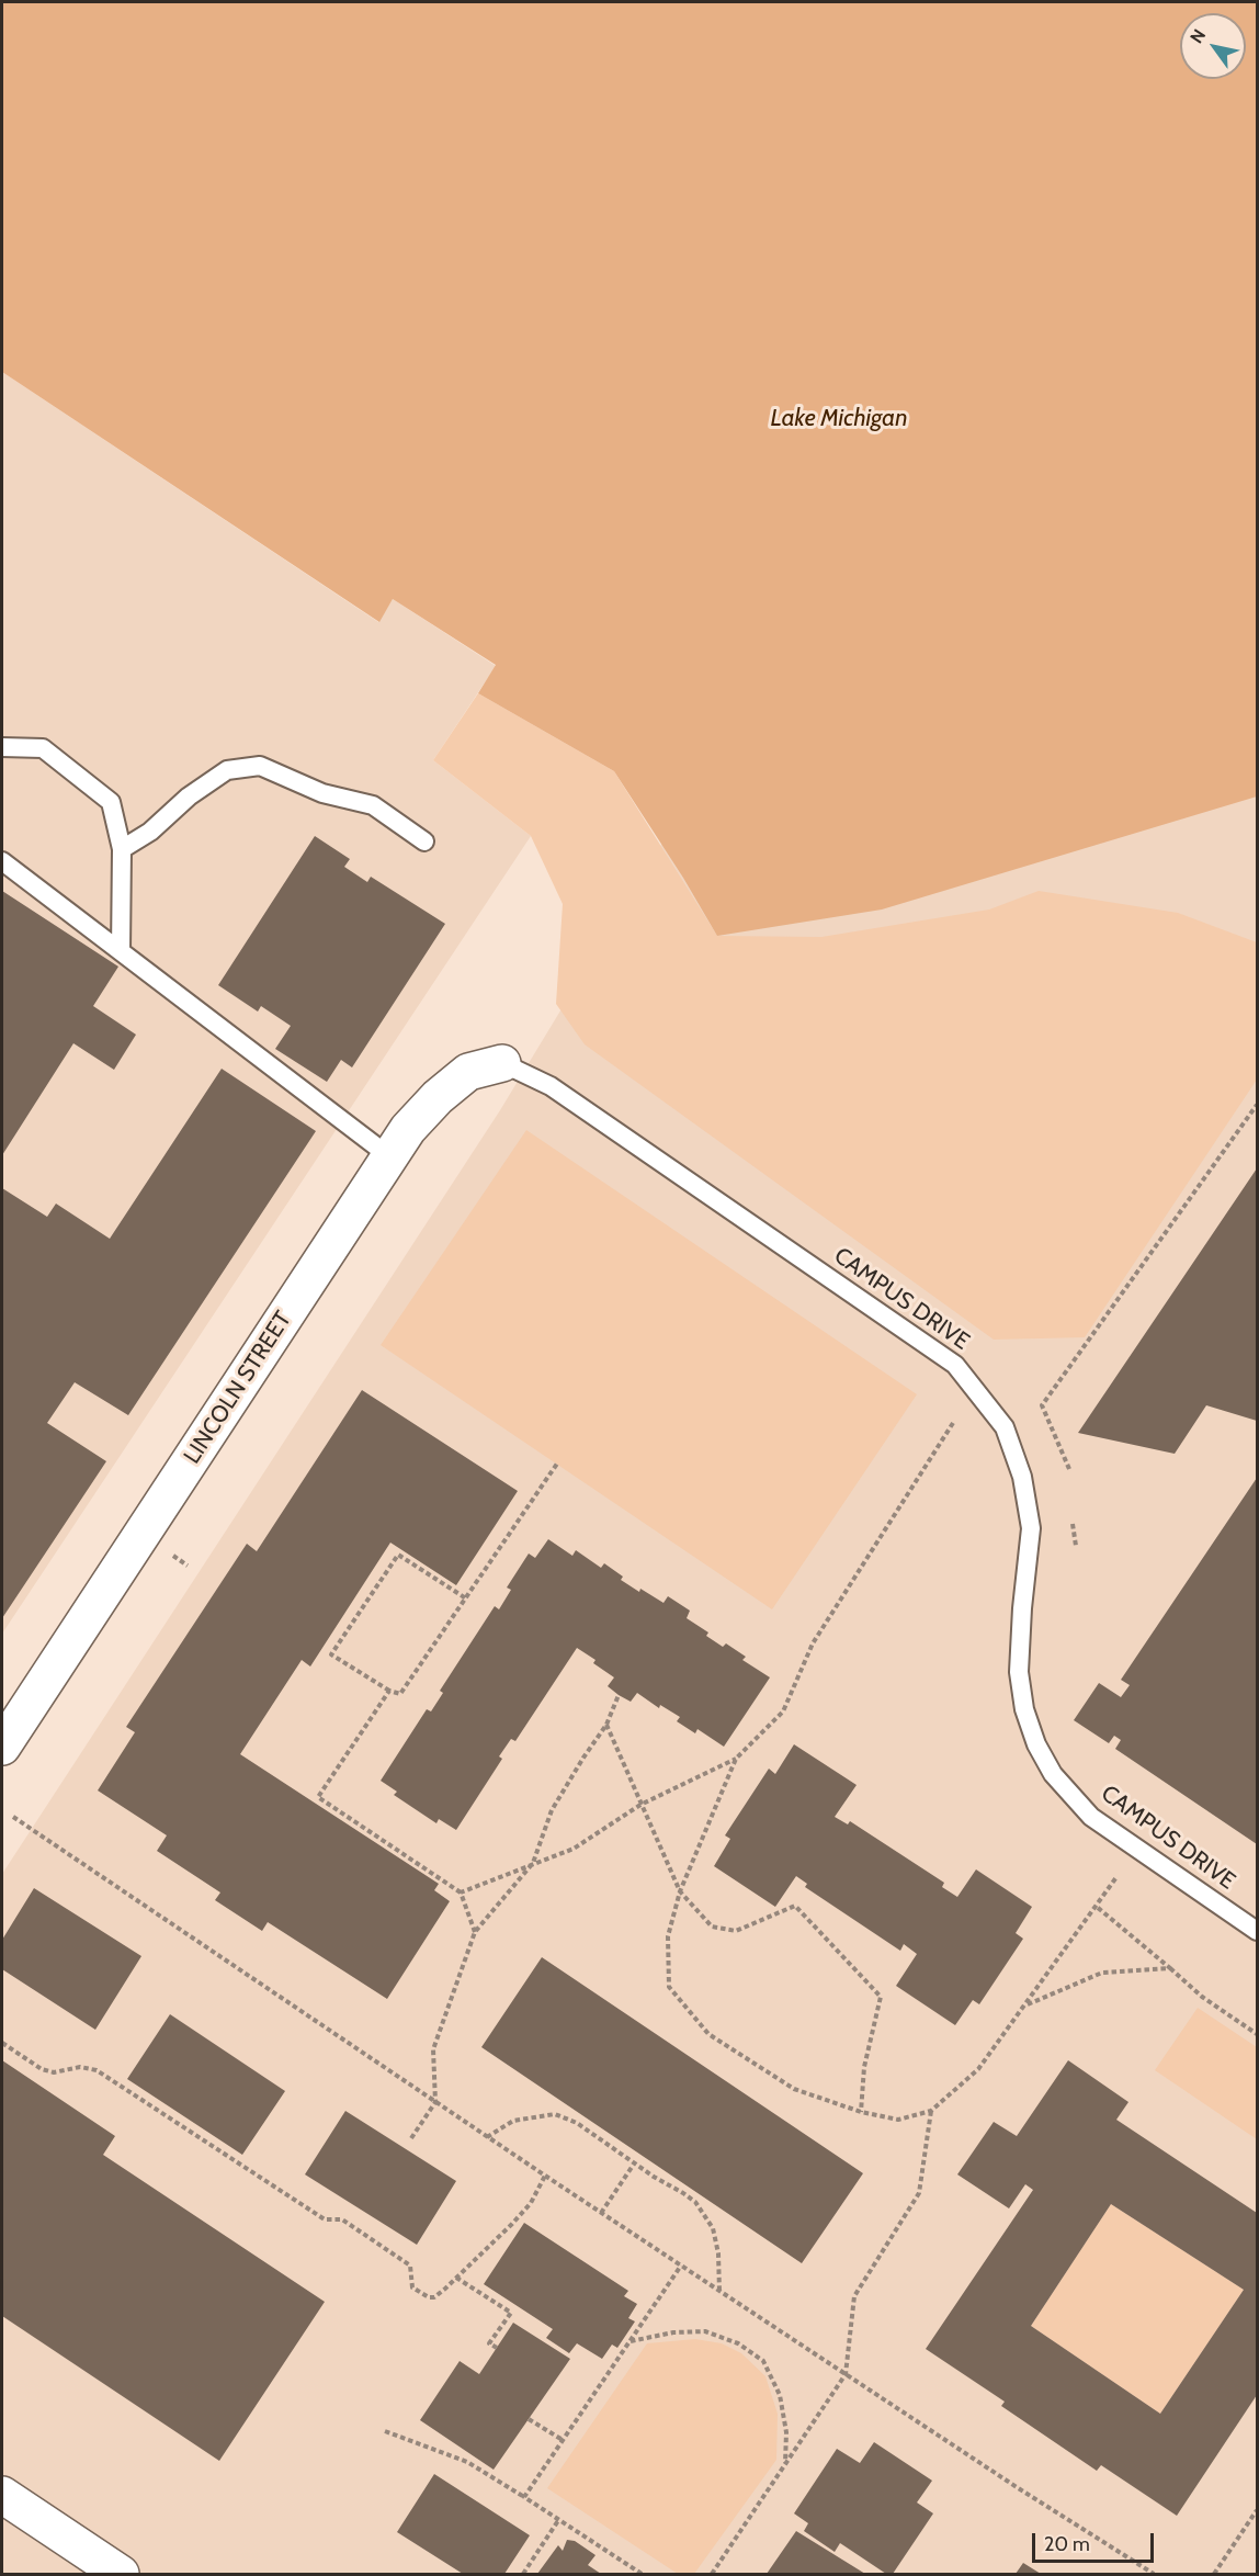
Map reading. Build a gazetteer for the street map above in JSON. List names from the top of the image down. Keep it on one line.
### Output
{"streets":{"street":["LINCOLN STREET"],"lane":["CAMPUS DRIVE"]},"crossings":[["CAMPUS DRIVE","LINCOLN STREET"]],"water":["Lake Michigan"],"scale_bar":"20 m","north":"top left"}
